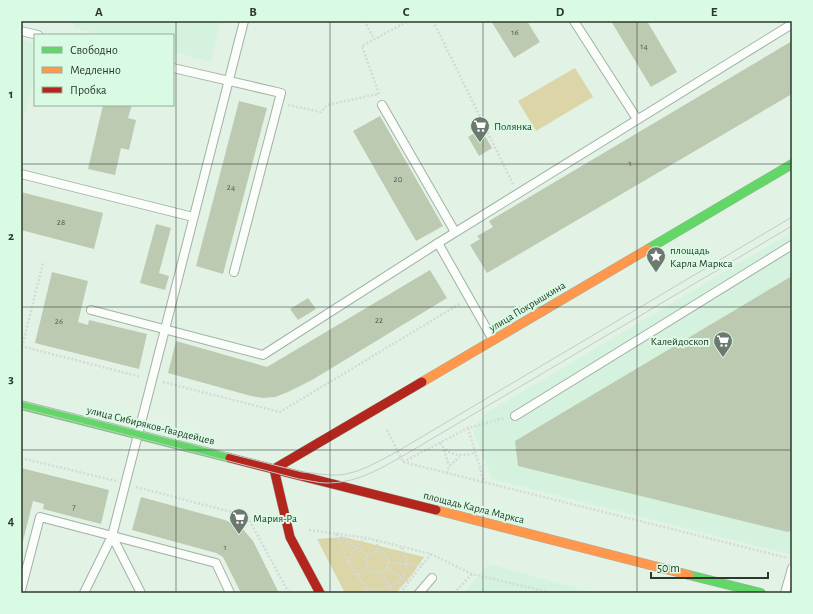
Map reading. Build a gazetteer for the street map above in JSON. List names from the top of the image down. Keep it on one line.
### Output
{"streets":{"main road":["улица Покрышкина","улица Сибиряков-Гвардейцев","площадь Карла Маркса"]},"crossings":[["улица Покрышкина","улица Сибиряков-Гвардейцев"],["улица Покрышкина","площадь Карла Маркса"],["улица Сибиряков-Гвардейцев","площадь Карла Маркса"]],"places":{"supermarket":["Полянка","Калейдоскоп","Мария-Ра"],"place":["площадь Карла Маркса"]},"house_numbers":["16","14","1","20","24","28","22","26","7","1"],"legend":["Свободно","Медленно","Пробка"],"scale_bar":"50 m","grid":{"columns":["A","B","C","D","E"],"rows":["1","2","3","4"]}}
